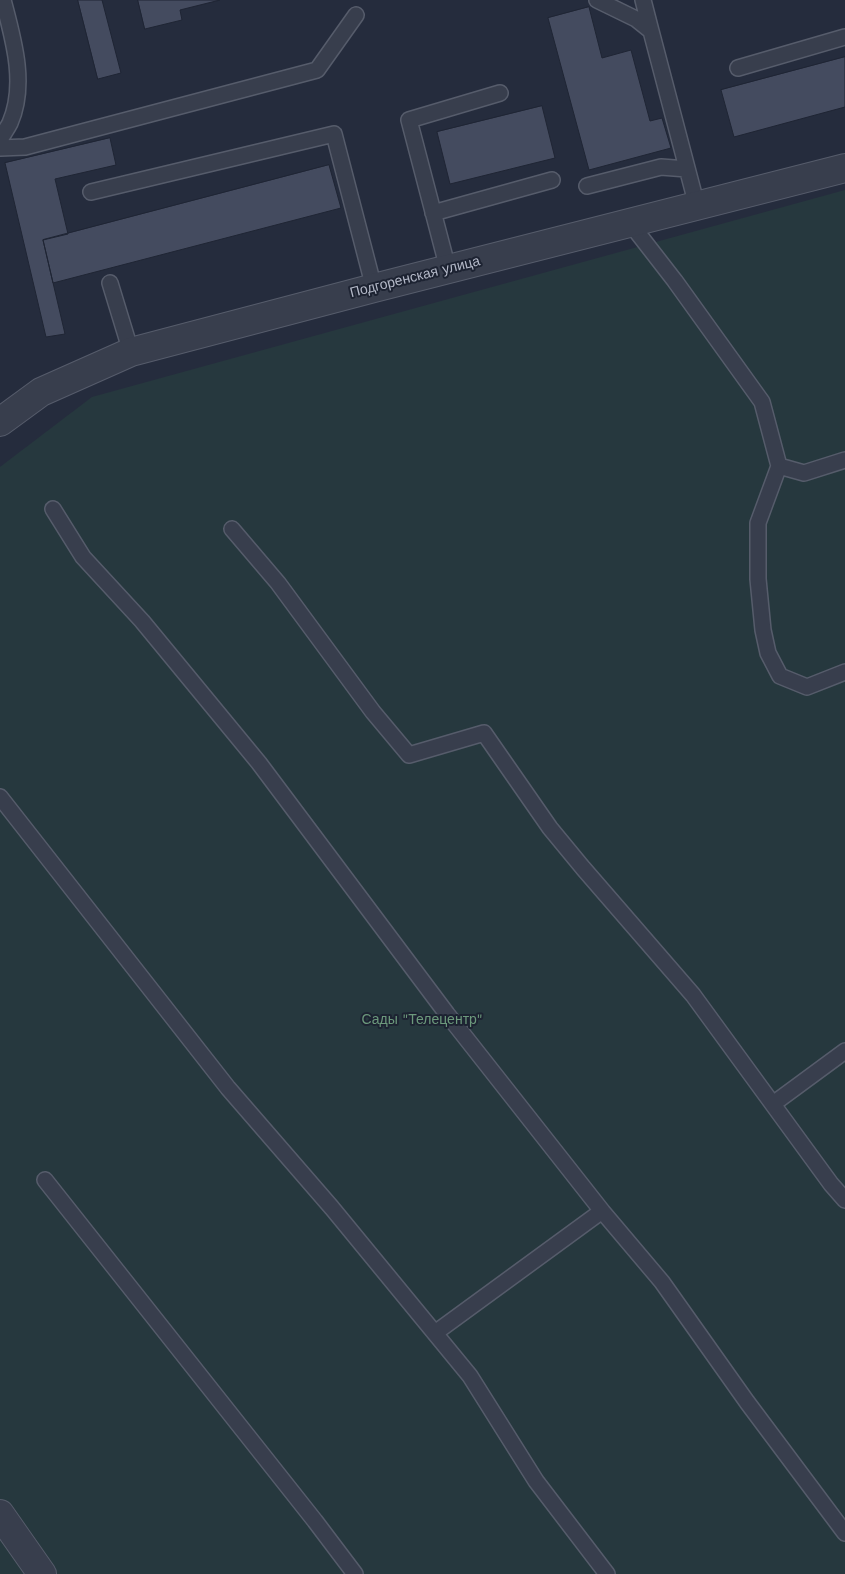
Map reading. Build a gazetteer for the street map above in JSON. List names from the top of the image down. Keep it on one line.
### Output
{"streets":{"street":["Подгоренская улица"]},"parks":["Сады \"Телецентр\""]}
